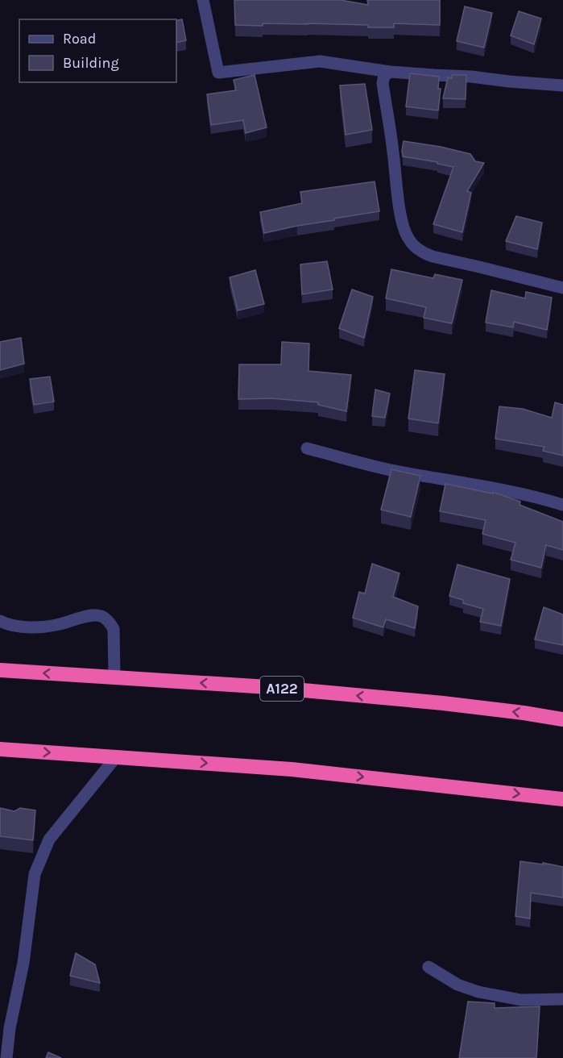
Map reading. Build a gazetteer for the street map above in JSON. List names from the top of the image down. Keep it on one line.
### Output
{"streets":{"highway":["A122"]},"legend":["Road","Building"]}
